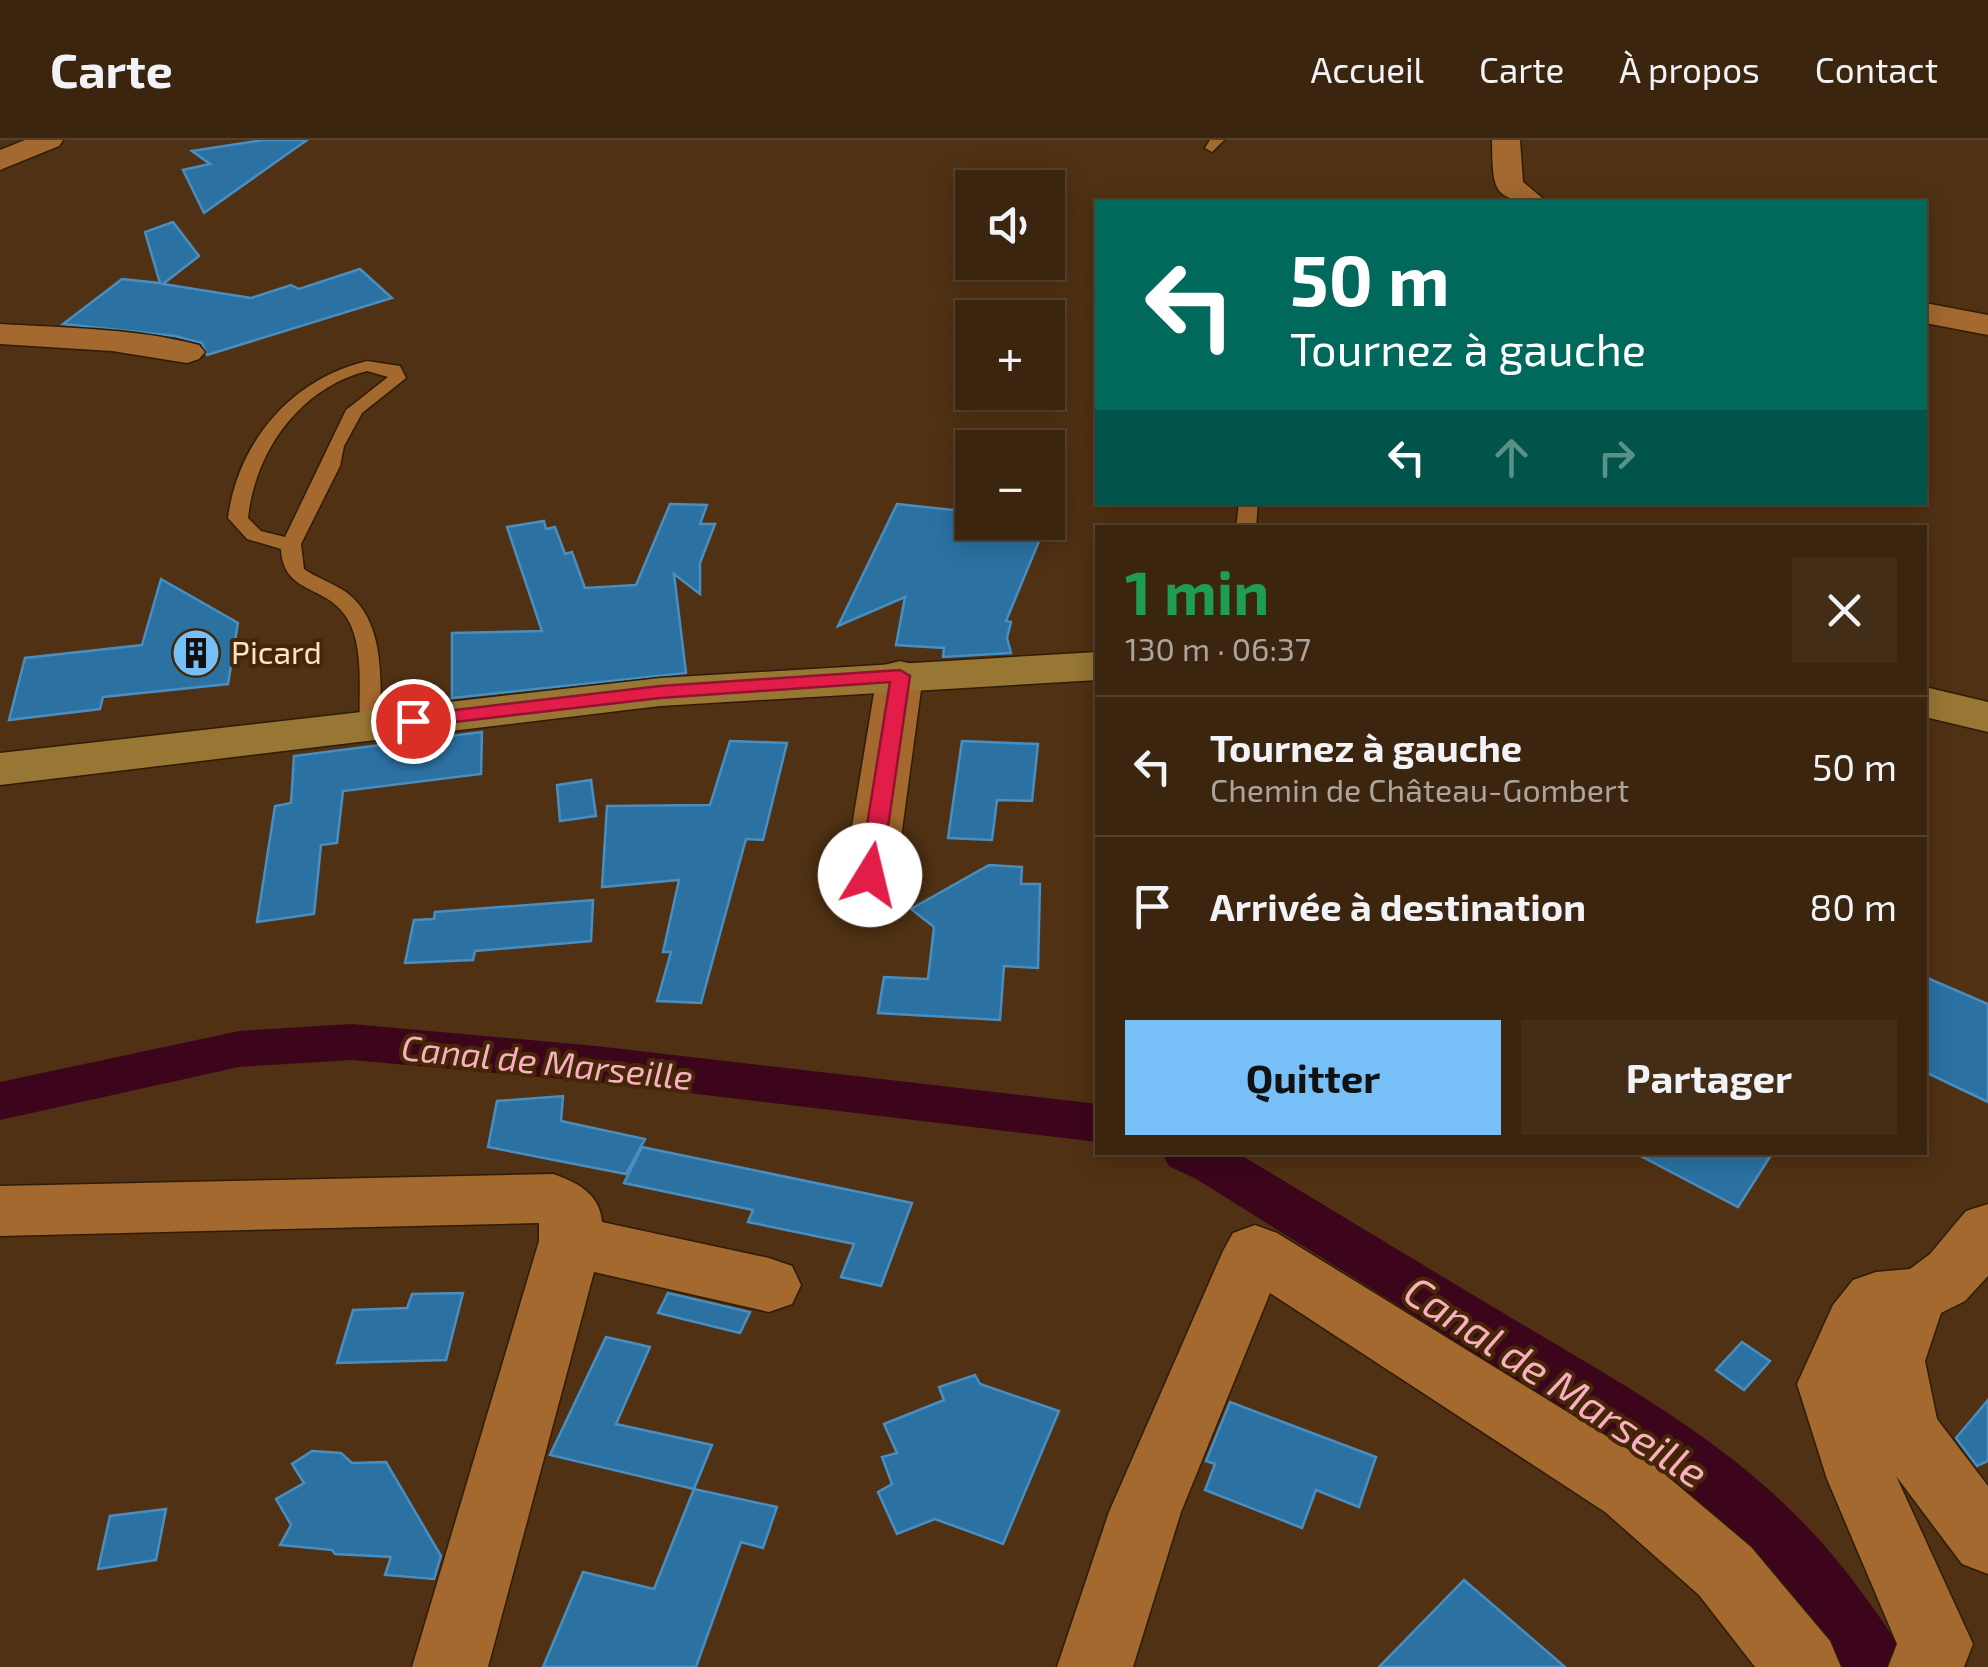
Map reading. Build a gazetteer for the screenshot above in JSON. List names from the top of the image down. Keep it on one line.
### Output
{"water":["Canal de Marseille"],"places":{"building":["Picard"]},"page":{"header":"Carte","nav":["Accueil","Carte","À propos","Contact"],"map_buttons":["+","−"],"turn":["50 m","Tournez à gauche"],"heading":["1 min","130 m · 06:37"],"list":[{"name":"Tournez à gauche","note":"Chemin de Château-Gombert","value":"50 m"},{"name":"Arrivée à destination","value":"80 m"}],"buttons":["Quitter","Partager"]}}
